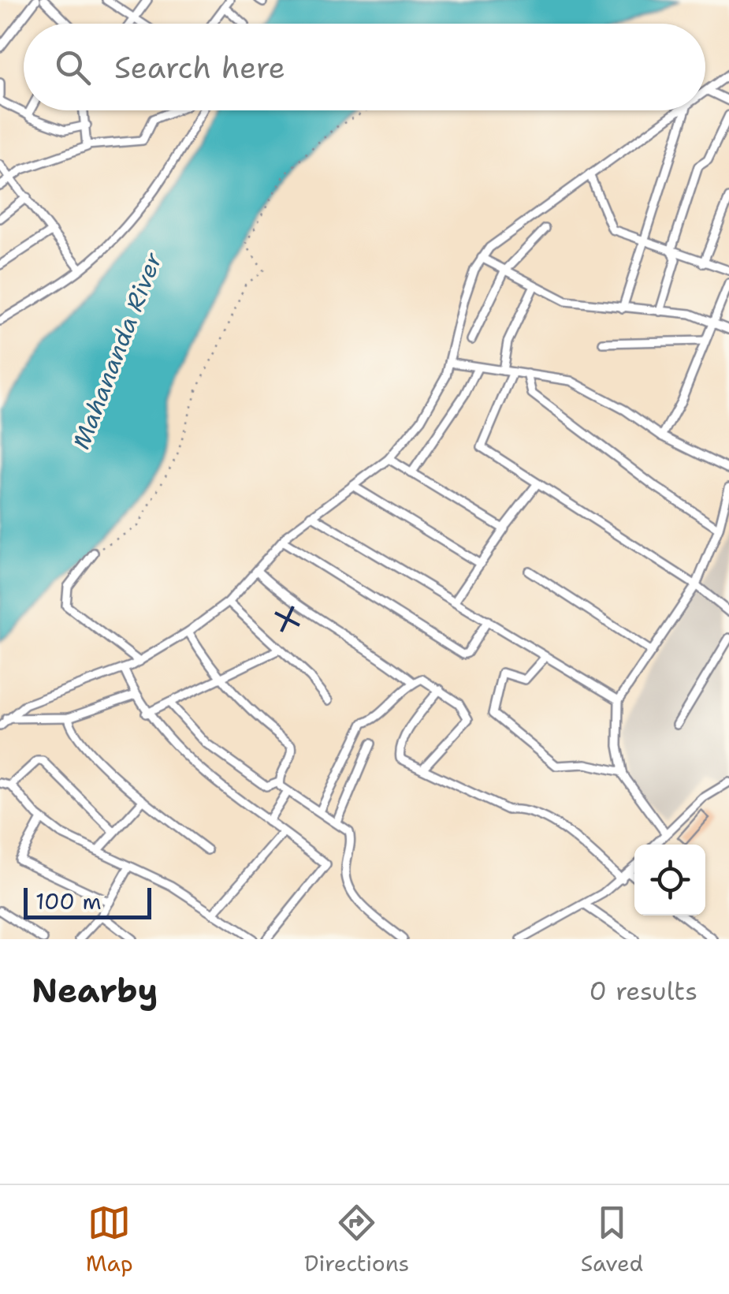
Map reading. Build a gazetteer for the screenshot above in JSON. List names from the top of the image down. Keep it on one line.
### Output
{"water":["Mahananda River"],"scale_bar":"100 m","page":{"search":"Search here","scale":"100 m","heading":["Nearby","0 results"],"nav":["Map","Directions","Saved"]}}
